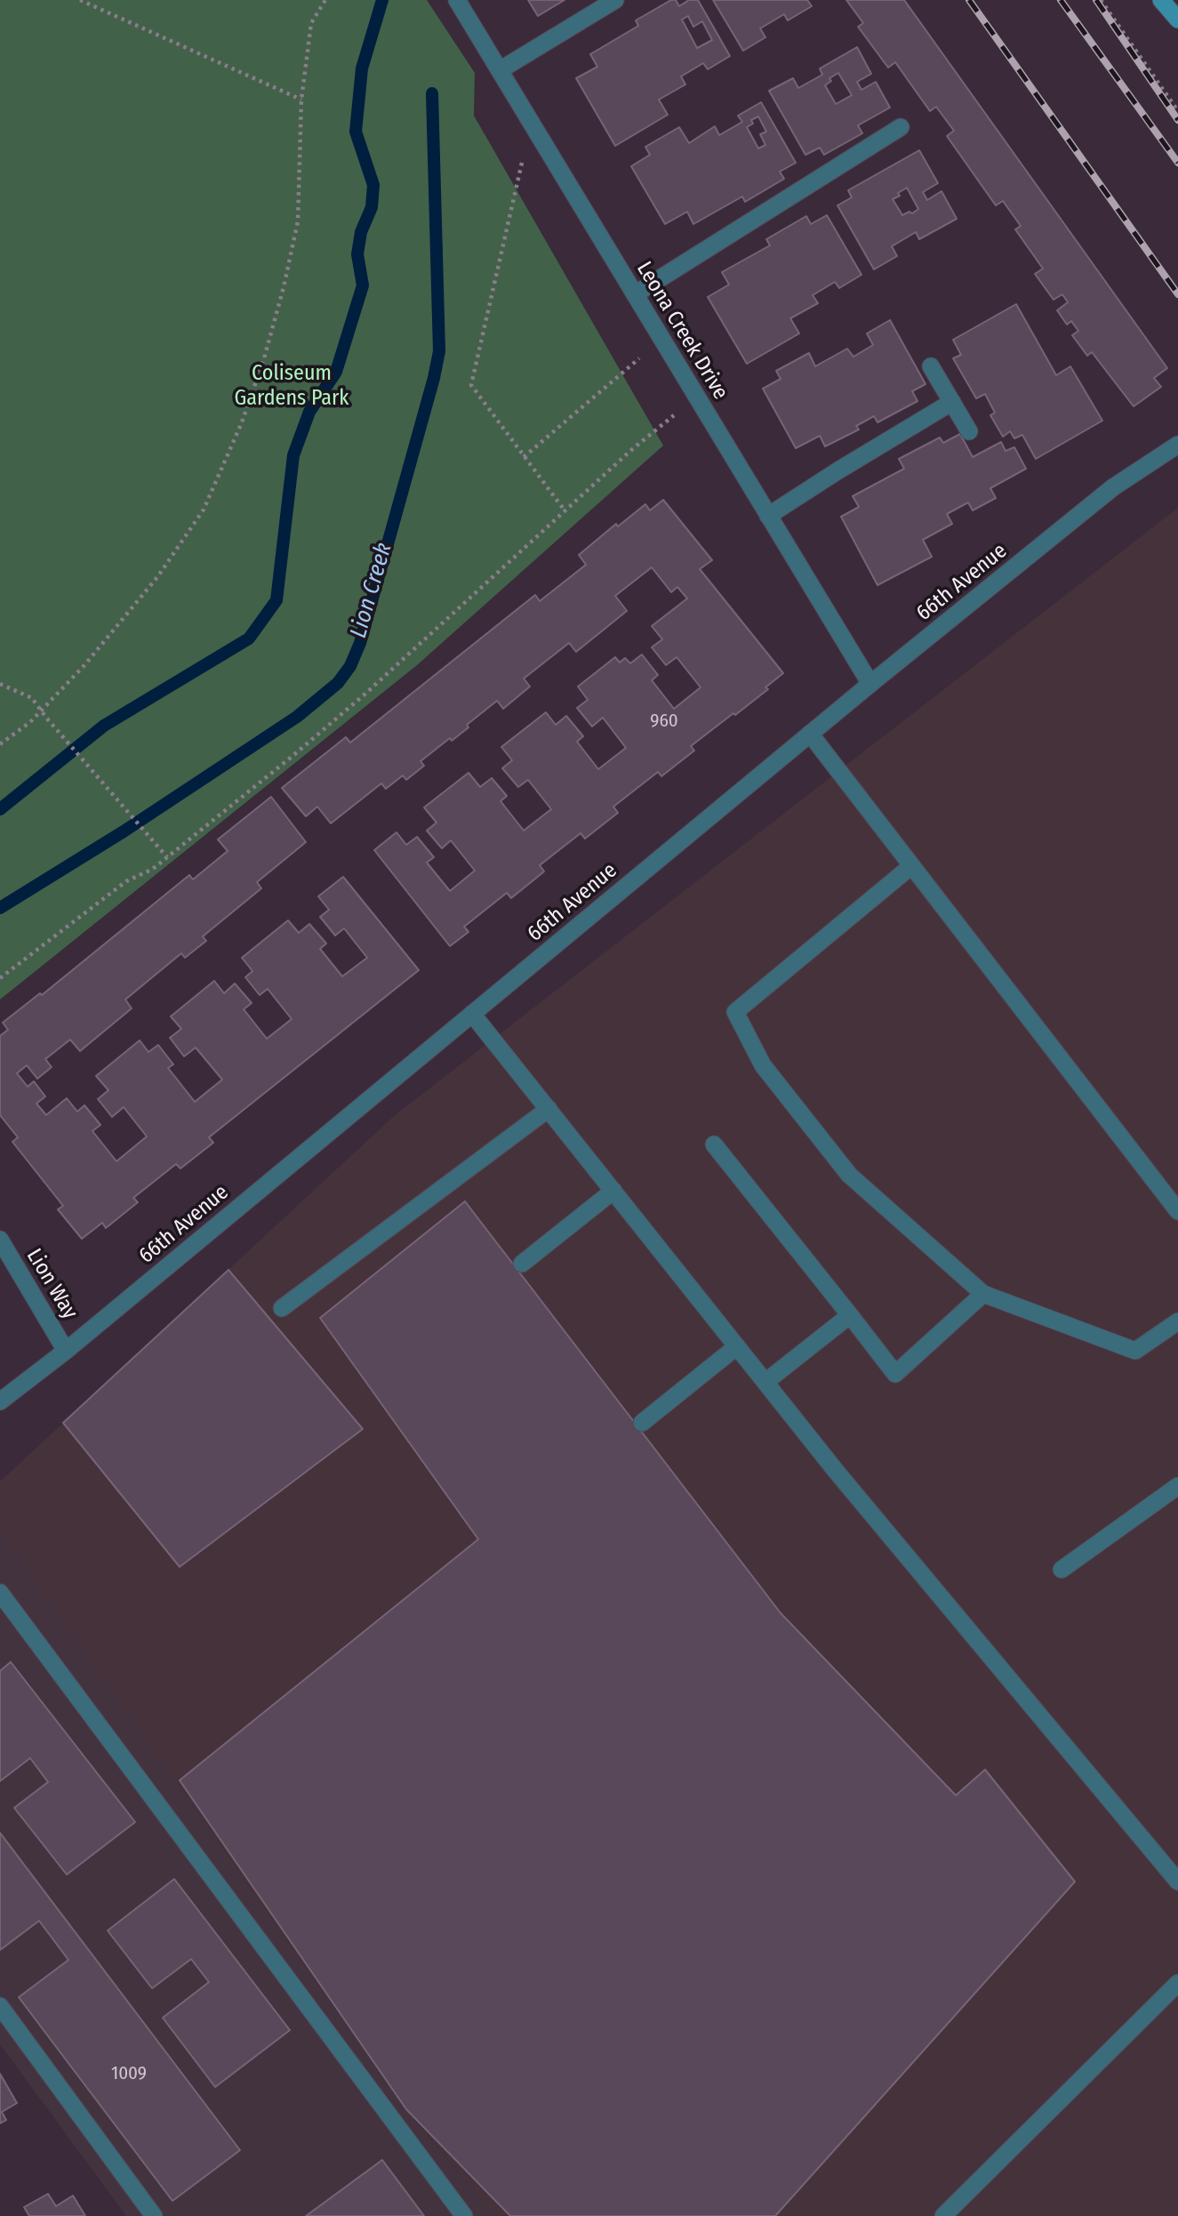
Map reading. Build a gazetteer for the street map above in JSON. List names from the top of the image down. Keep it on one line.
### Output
{"streets":{"street":["Leona Creek Drive","66th Avenue","Lion Way"]},"crossings":[["Leona Creek Drive","66th Avenue"],["66th Avenue","Lion Way"]],"water":["Lion Creek"],"parks":["Coliseum Gardens Park"],"house_numbers":["960","1009"]}
